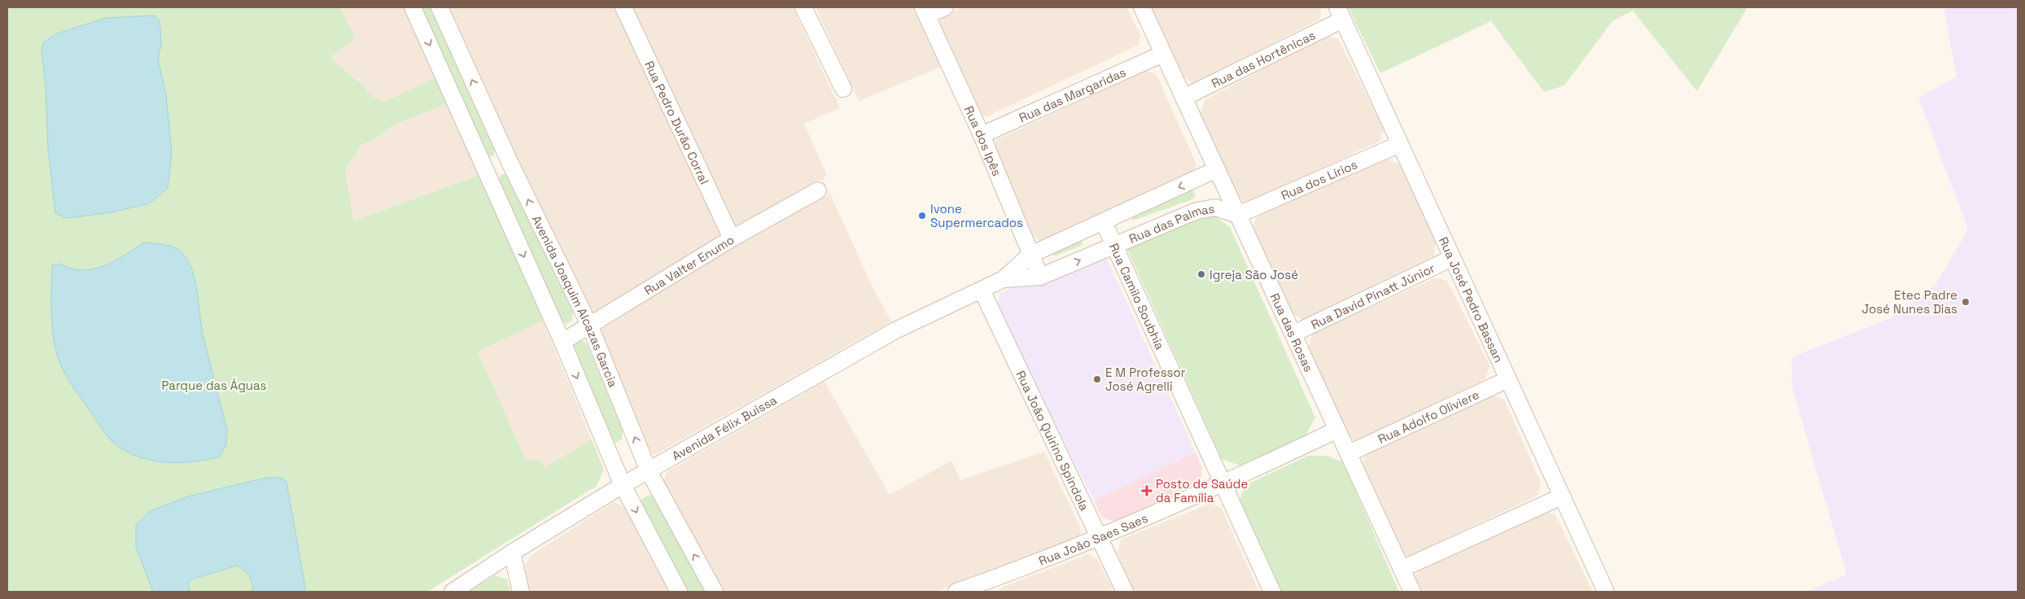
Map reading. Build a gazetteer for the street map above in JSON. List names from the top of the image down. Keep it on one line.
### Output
{"streets":{"street":["Rua das Hortênicas","Rua das Margaridas","Rua Pedro Durão Corral","Rua dos Ipês","Rua dos Lírios","Rua das Palmas","Rua Valter Enumo","Rua Camilo Soubhia","Rua David Pinatt Júnior","Rua José Pedro Bassan","Avenida Joaquim Alcazas Garcia","Rua das Rosas","Rua Adolfo Oliviere","Avenida Félix Buissa","Rua João Quirino Spindola","Rua João Saes Saes"]},"crossings":[["Rua das Hortênicas","Rua José Pedro Bassan"],["Rua das Hortênicas","Rua das Rosas"],["Rua das Margaridas","Rua dos Ipês"],["Rua das Margaridas","Rua das Rosas"],["Rua Pedro Durão Corral","Rua Valter Enumo"],["Rua dos Ipês","Rua das Palmas"],["Rua dos Ipês","Avenida Félix Buissa"],["Rua dos Lírios","Rua das Palmas"],["Rua dos Lírios","Rua José Pedro Bassan"],["Rua dos Lírios","Rua das Rosas"],["Rua das Palmas","Rua Camilo Soubhia"],["Rua das Palmas","Rua das Rosas"],["Rua das Palmas","Avenida Félix Buissa"],["Rua Valter Enumo","Avenida Joaquim Alcazas Garcia"],["Rua Camilo Soubhia","Rua João Saes Saes"],["Rua David Pinatt Júnior","Rua José Pedro Bassan"],["Rua David Pinatt Júnior","Rua das Rosas"],["Rua José Pedro Bassan","Rua Adolfo Oliviere"],["Avenida Joaquim Alcazas Garcia","Avenida Félix Buissa"],["Rua das Rosas","Rua Adolfo Oliviere"],["Rua das Rosas","Rua João Saes Saes"],["Avenida Félix Buissa","Rua João Quirino Spindola"],["Rua João Quirino Spindola","Rua João Saes Saes"]],"parks":["Parque das Águas"],"places":{"other":["Ivone Supermercados","Igreja São José","Etec Padre José Nunes Dias","E M Professor José Agrelli"],"health":["Posto de Saúde da Família"]}}
